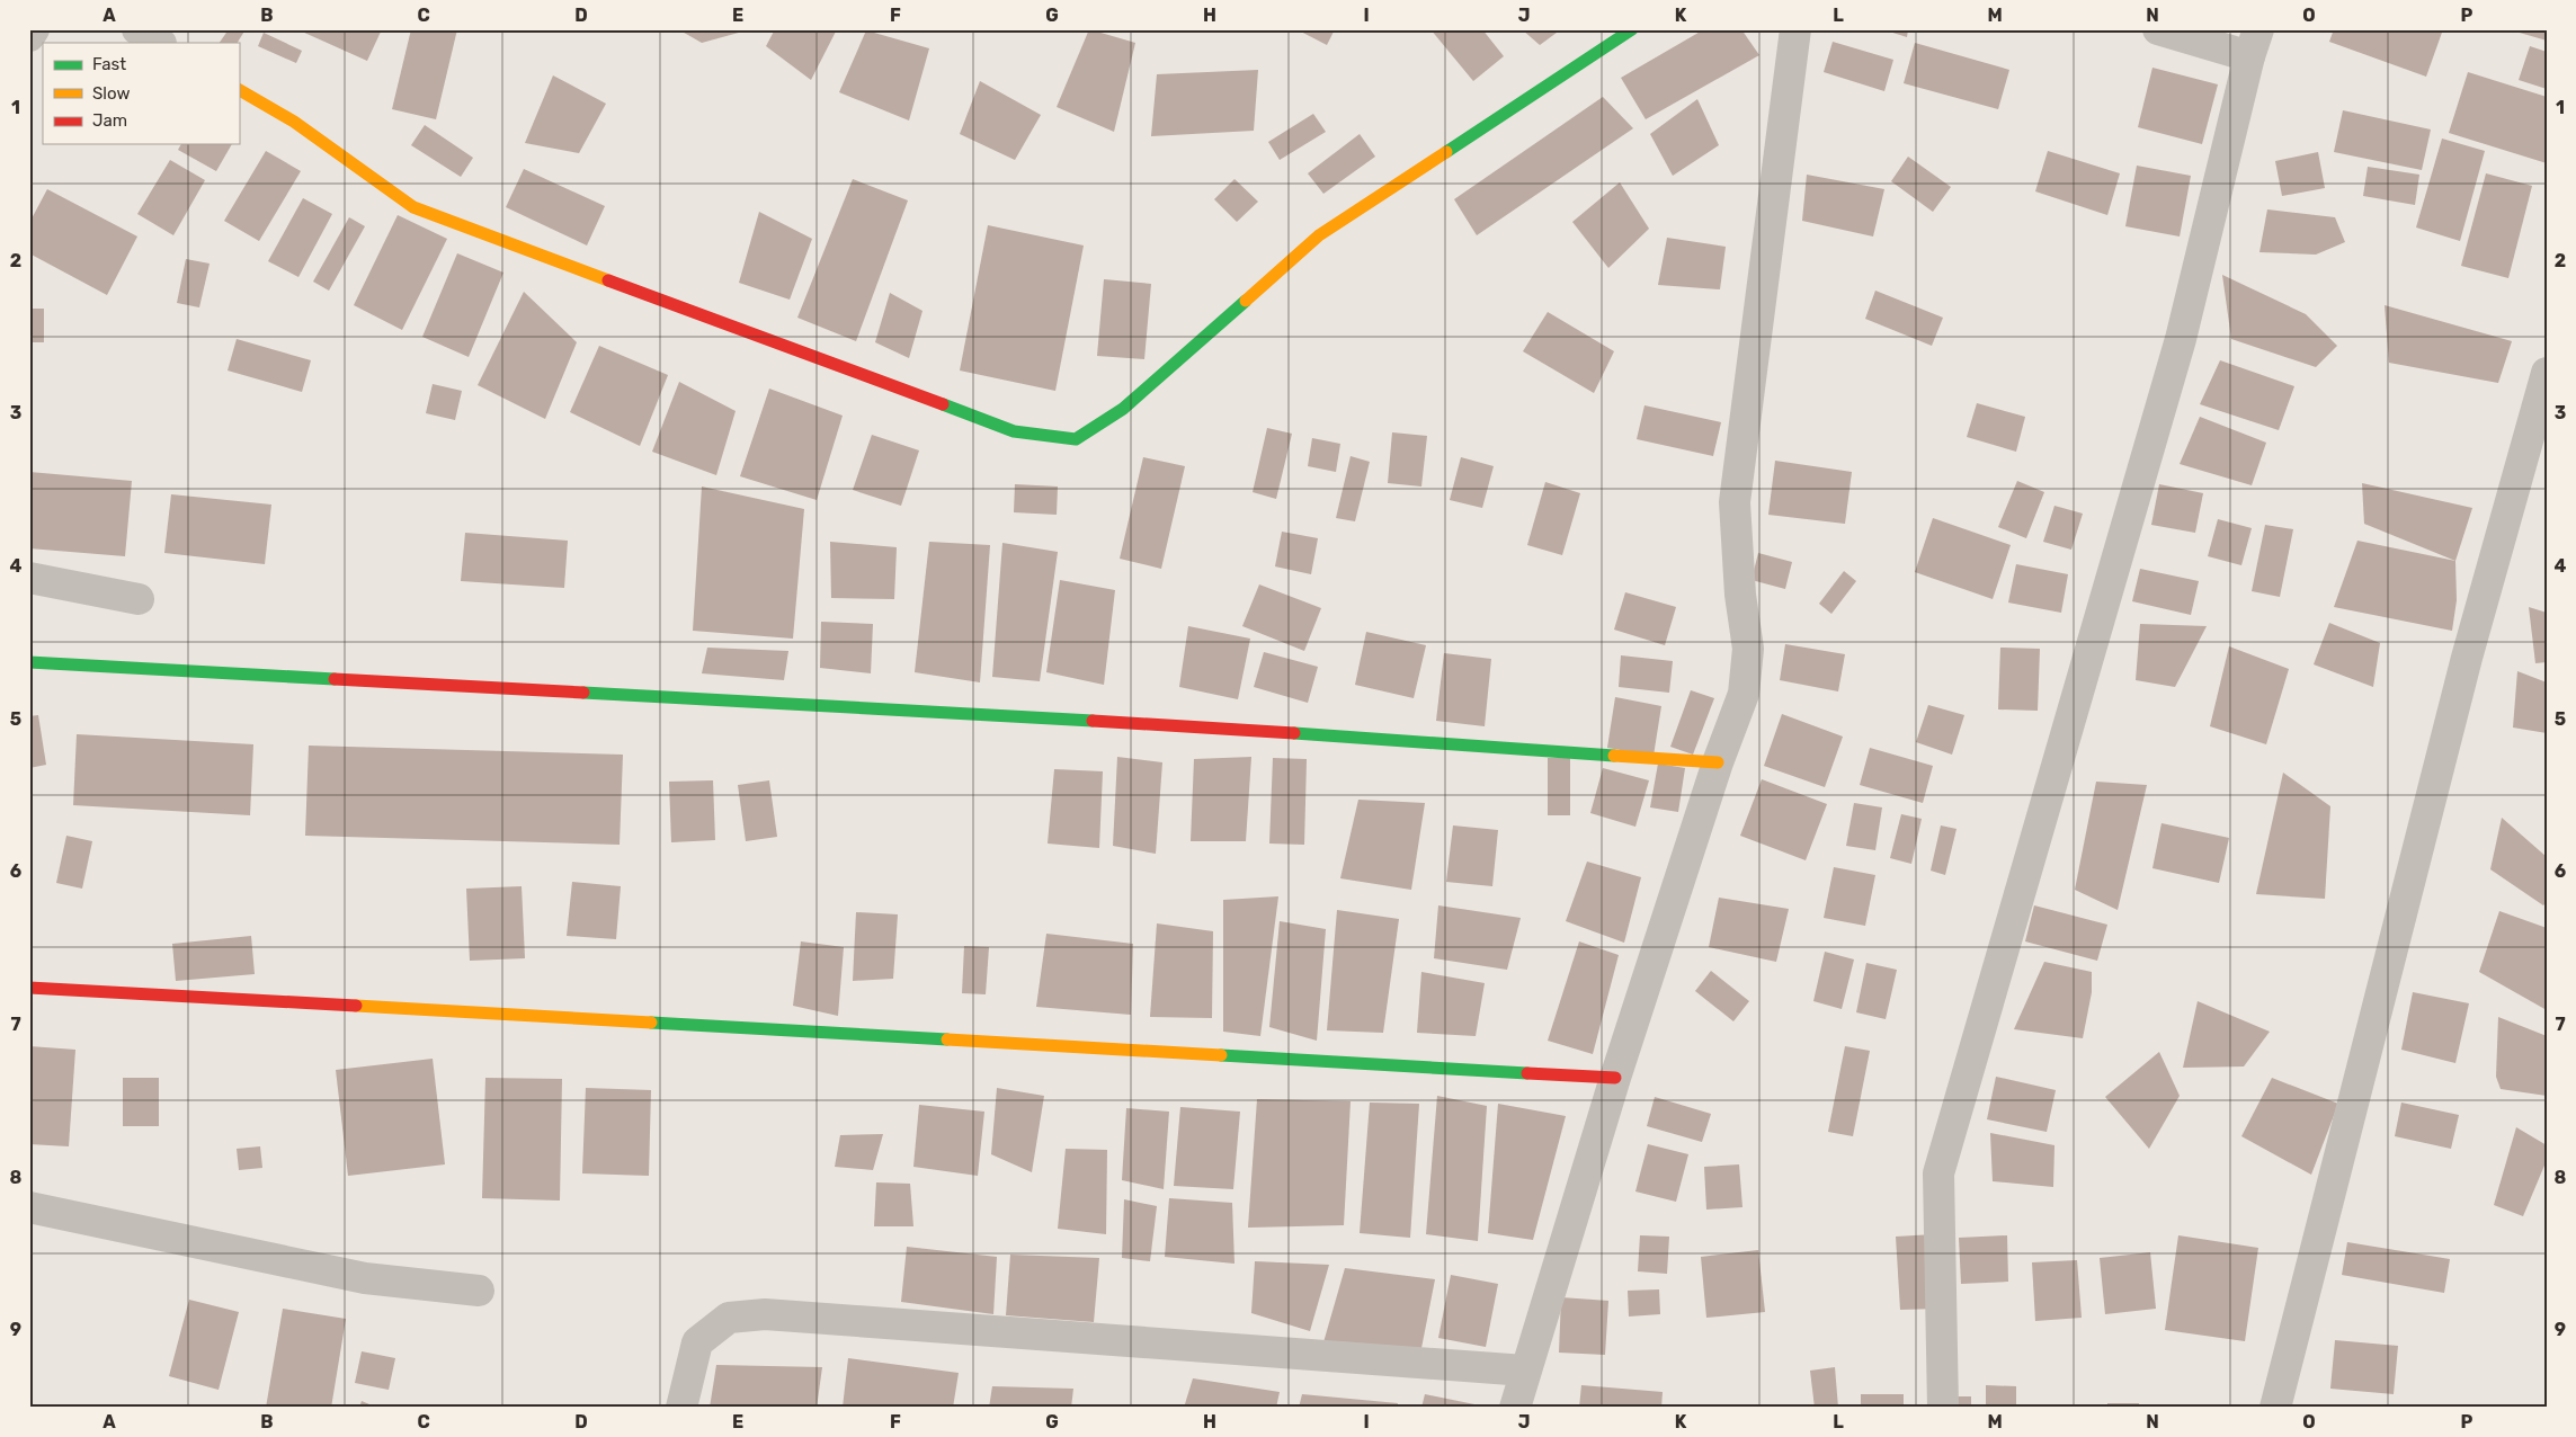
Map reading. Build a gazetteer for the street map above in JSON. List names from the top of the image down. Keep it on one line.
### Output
{"legend":["Fast","Slow","Jam"],"grid":{"columns":["A","B","C","D","E","F","G","H","I","J","K","L","M","N","O","P"],"rows":["1","2","3","4","5","6","7","8","9"]}}
